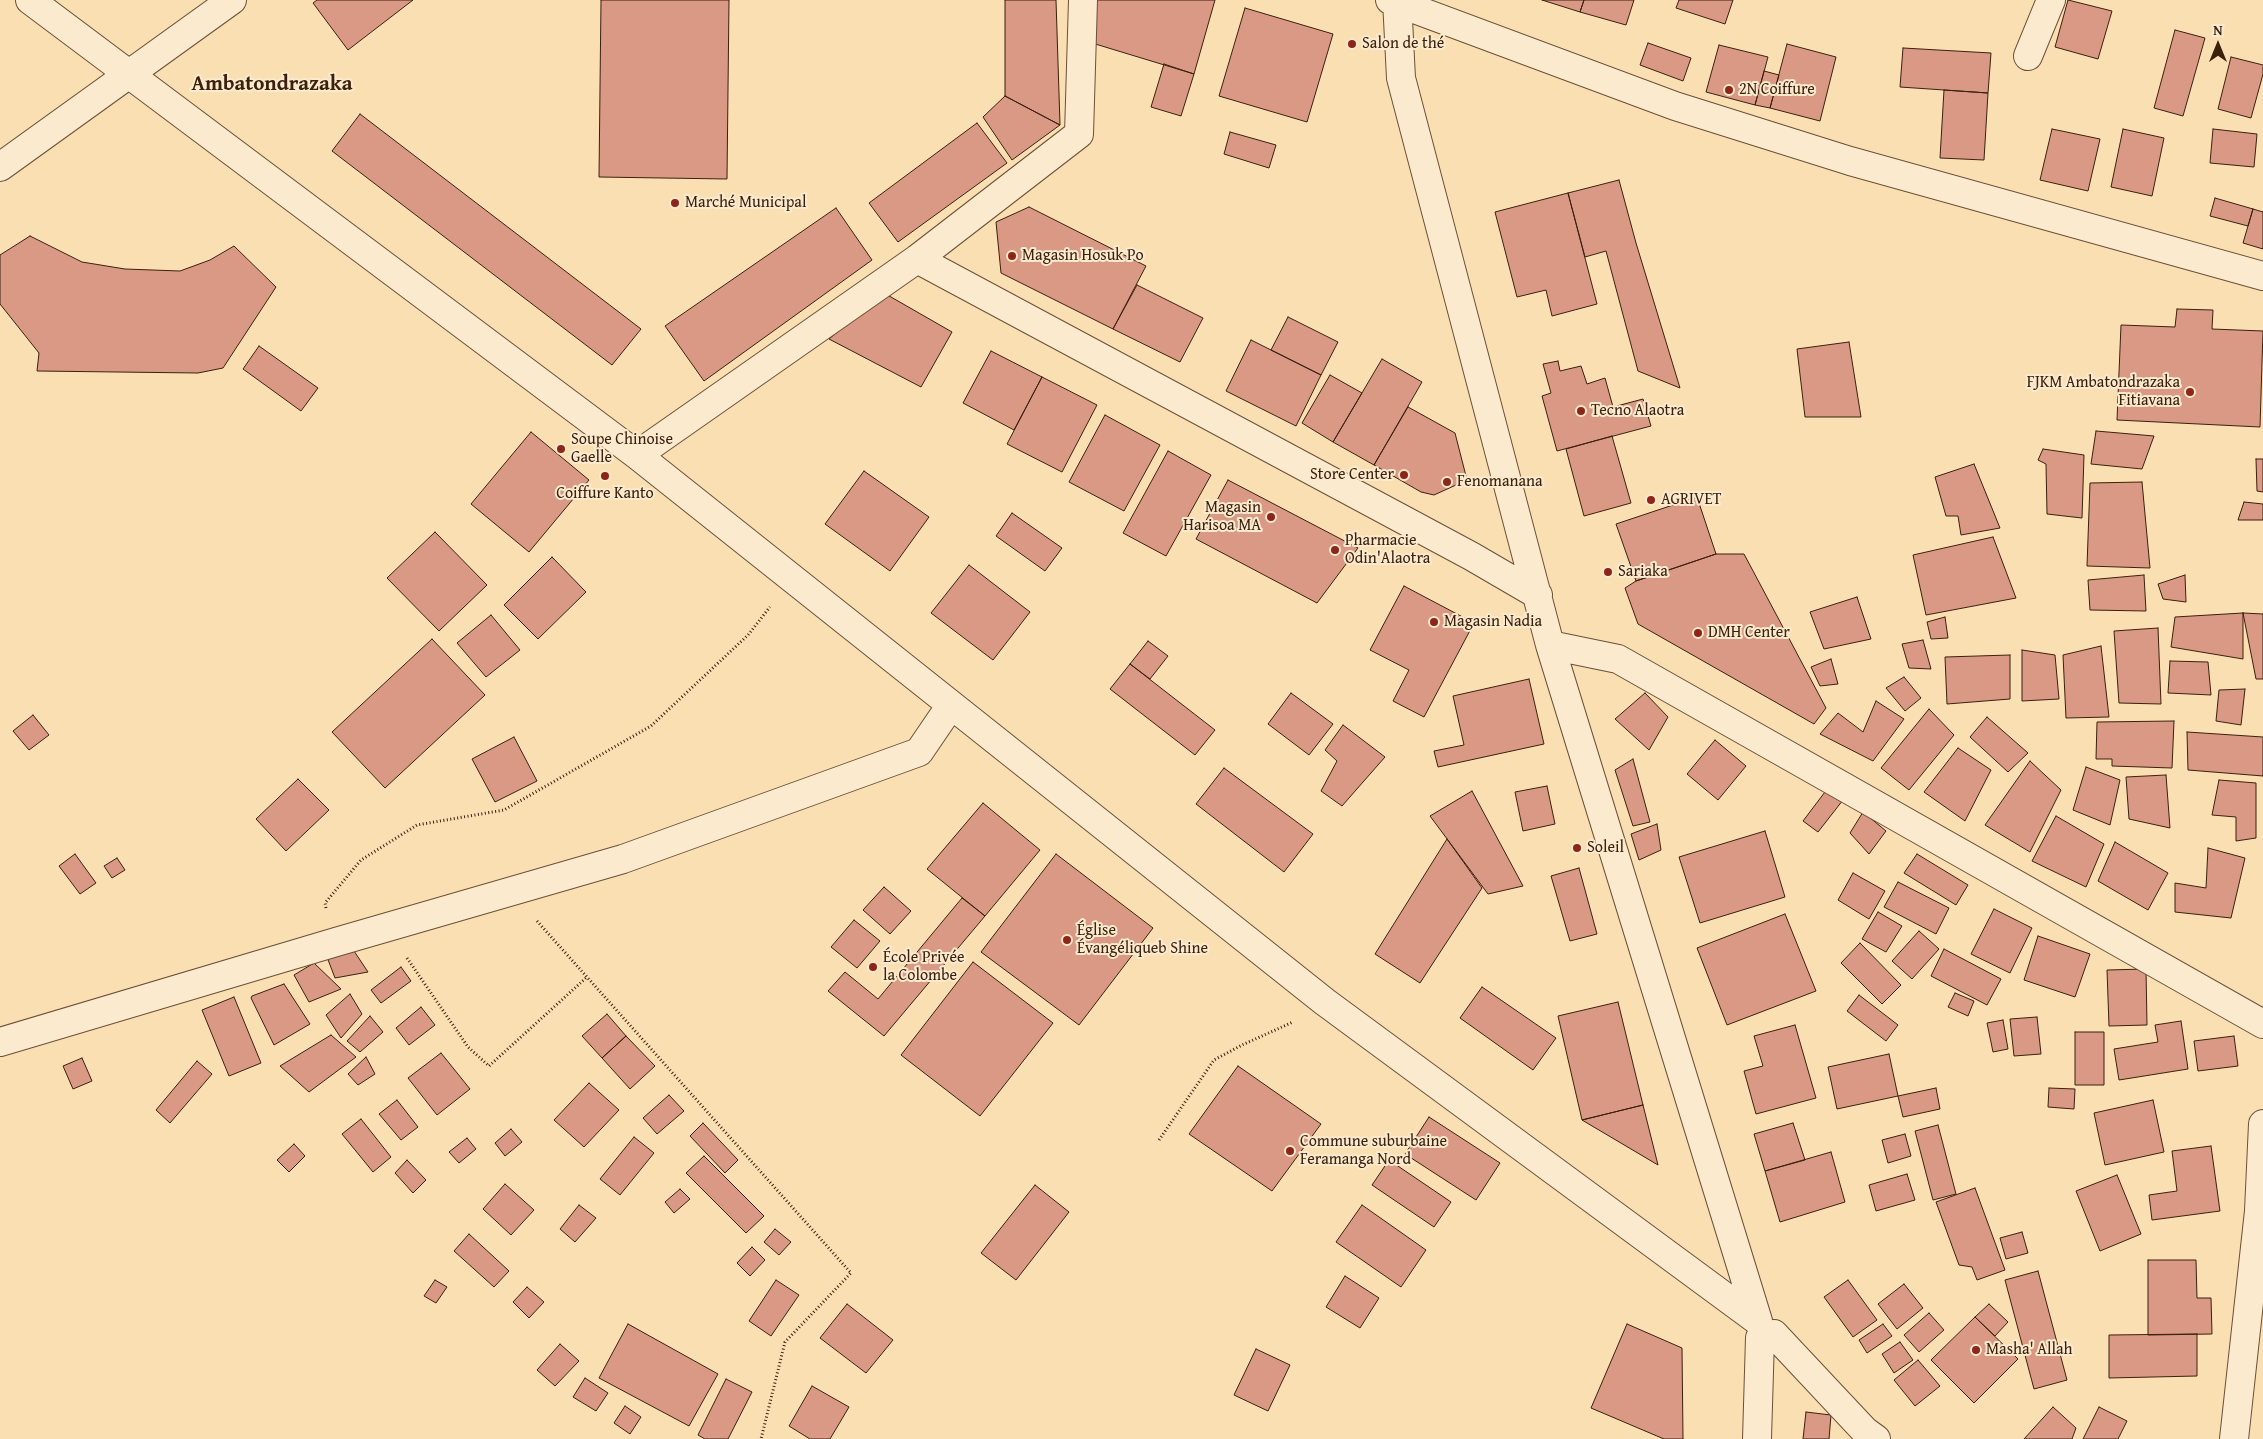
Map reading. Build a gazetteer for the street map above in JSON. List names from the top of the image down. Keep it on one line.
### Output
{"districts":["Ambatondrazaka"],"places":["Salon de thé","2N Coiffure","Marché Municipal","Magasin Hosuk Po","FJKM Ambatondrazaka Fitiavana","Tecno Alaotra","Soupe Chinoise Gaelle","Store Center","Coiffure Kanto","Fenomanana","AGRIVET","Magasin Harisoa MA","Pharmacie Odin'Alaotra","Sariaka","Magasin Nadia","DMH Center","Soleil","Église Évangéliqueb Shine","École Privée la Colombe","Commune suburbaine Feramanga Nord","Masha' Allah"],"north":"top"}
